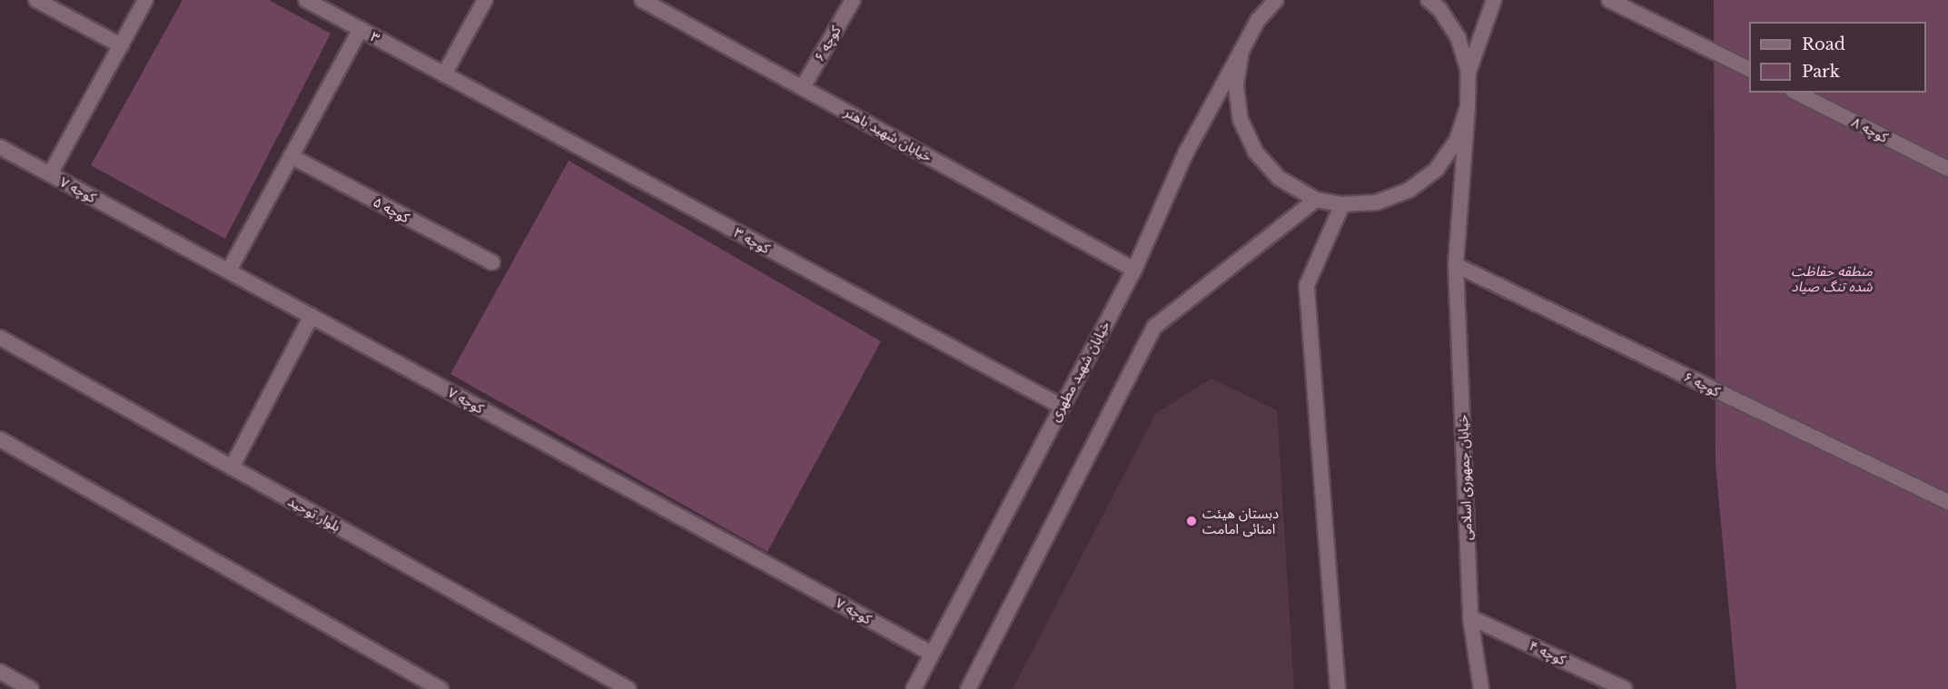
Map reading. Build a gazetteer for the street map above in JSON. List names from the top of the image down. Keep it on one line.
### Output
{"streets":{"street":["۳","کوچه ۶","کوچه ۸","خیابان شهید باهنر","کوچه ۷","کوچه ۵","کوچه ۳","خیابان شهید مطهری","خیابان جمهوری اسلامی","بلوار توحید","کوچه ۴"]},"crossings":[["۳","کوچه ۳"],["کوچه ۶","خیابان شهید باهنر"],["کوچه ۶","خیابان جمهوری اسلامی"],["خیابان شهید باهنر","خیابان شهید مطهری"],["کوچه ۷","خیابان شهید مطهری"],["کوچه ۳","خیابان شهید مطهری"],["خیابان جمهوری اسلامی","کوچه ۴"]],"parks":["منطقه حفاظت شده تنگ صیاد"],"places":["دبستان هیئت امنائی امامت"],"legend":["Road","Park"]}
